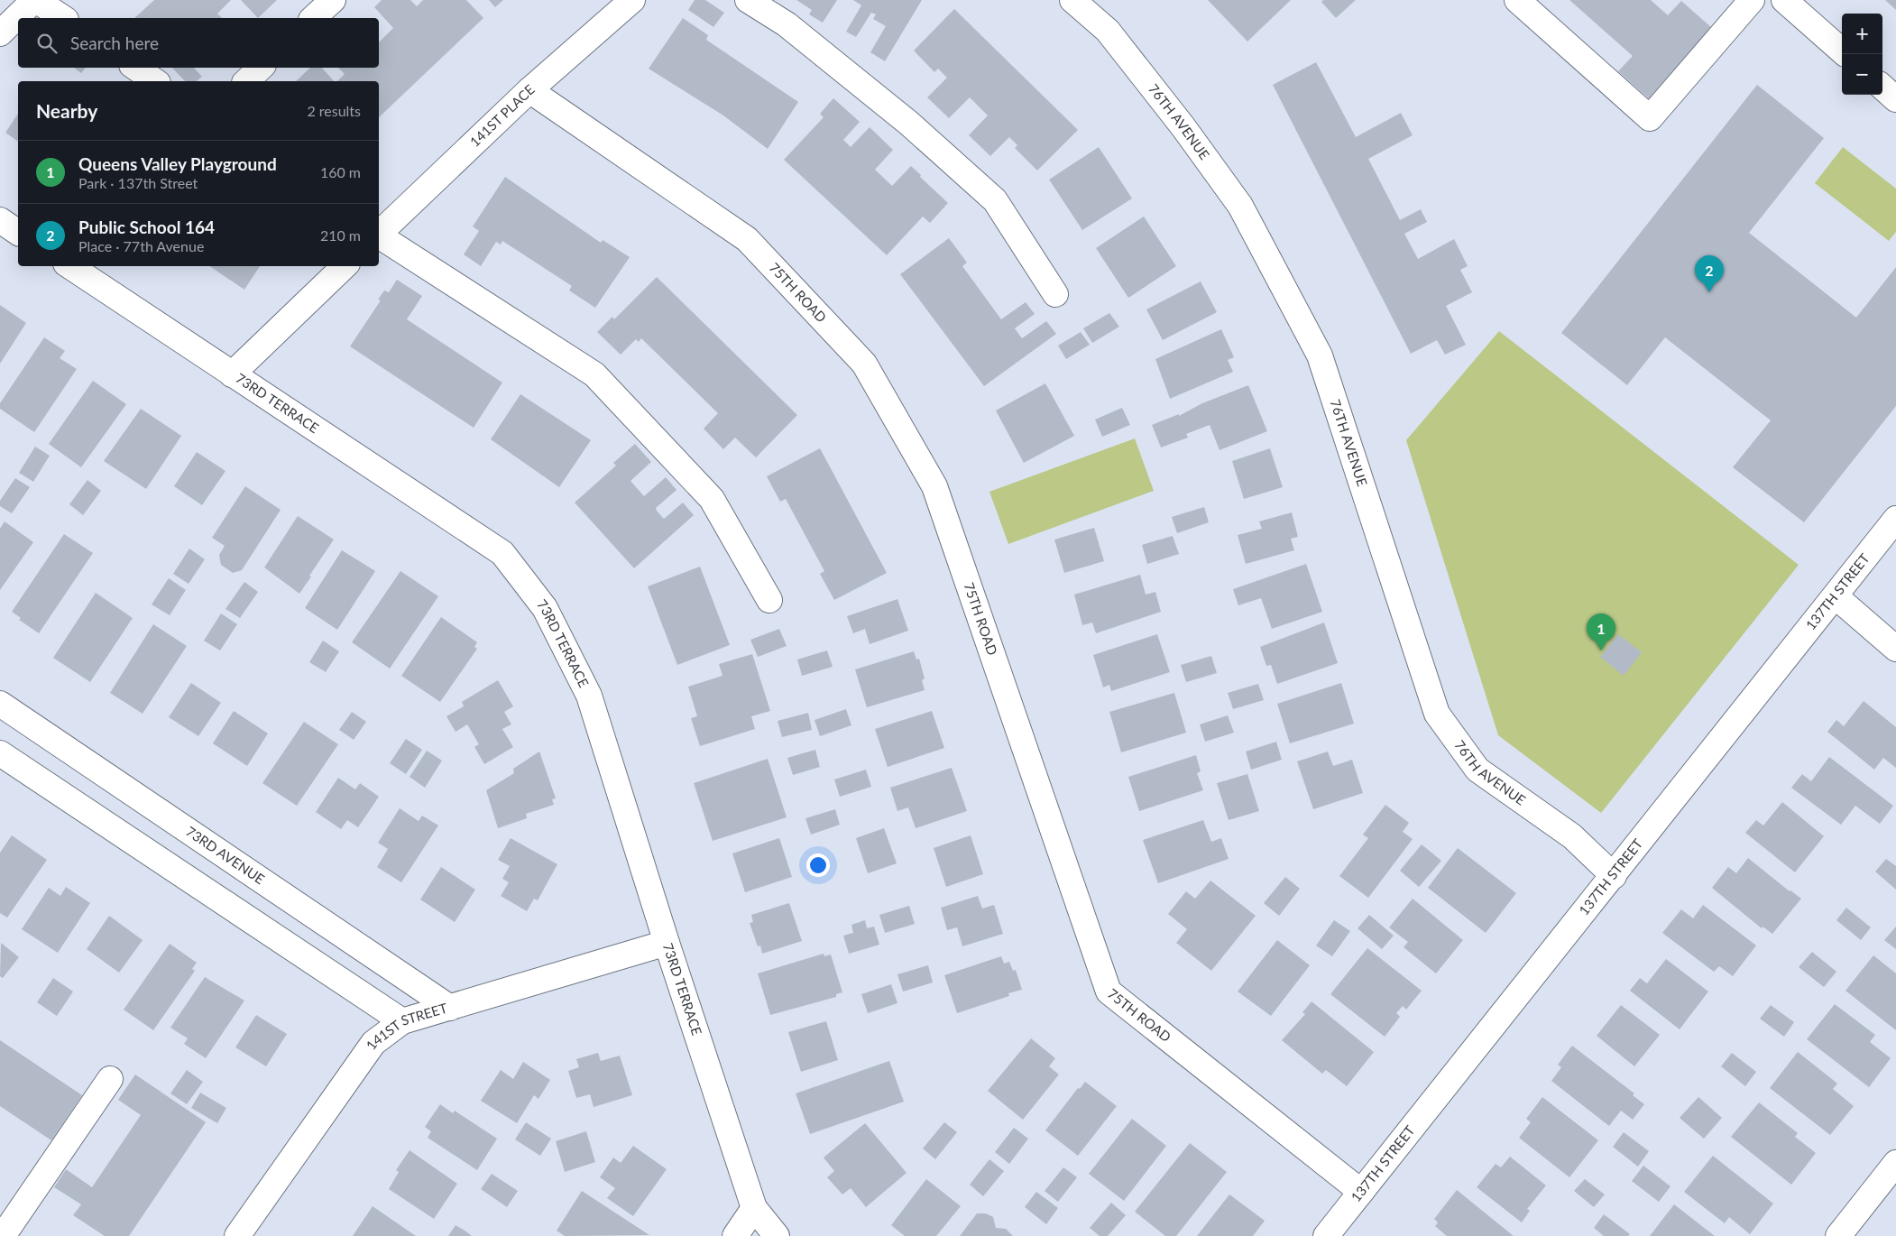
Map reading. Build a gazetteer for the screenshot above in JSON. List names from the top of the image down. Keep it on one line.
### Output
{"streets":{"street":["141ST PLACE","76TH AVENUE","75TH ROAD","73RD TERRACE","137TH STREET","73RD AVENUE","141ST STREET"]},"crossings":[["141ST PLACE","75TH ROAD"],["76TH AVENUE","137TH STREET"],["75TH ROAD","137TH STREET"],["73RD TERRACE","141ST STREET"],["73RD AVENUE","141ST STREET"]],"page":{"map_buttons":["+","−"],"search":"Search here","heading":["Nearby","2 results"],"list":[{"mark":"1","name":"Queens Valley Playground","note":"Park · 137th Street","value":"160 m"},{"mark":"2","name":"Public School 164","note":"Place · 77th Avenue","value":"210 m"}],"pins":["2","1"]}}
